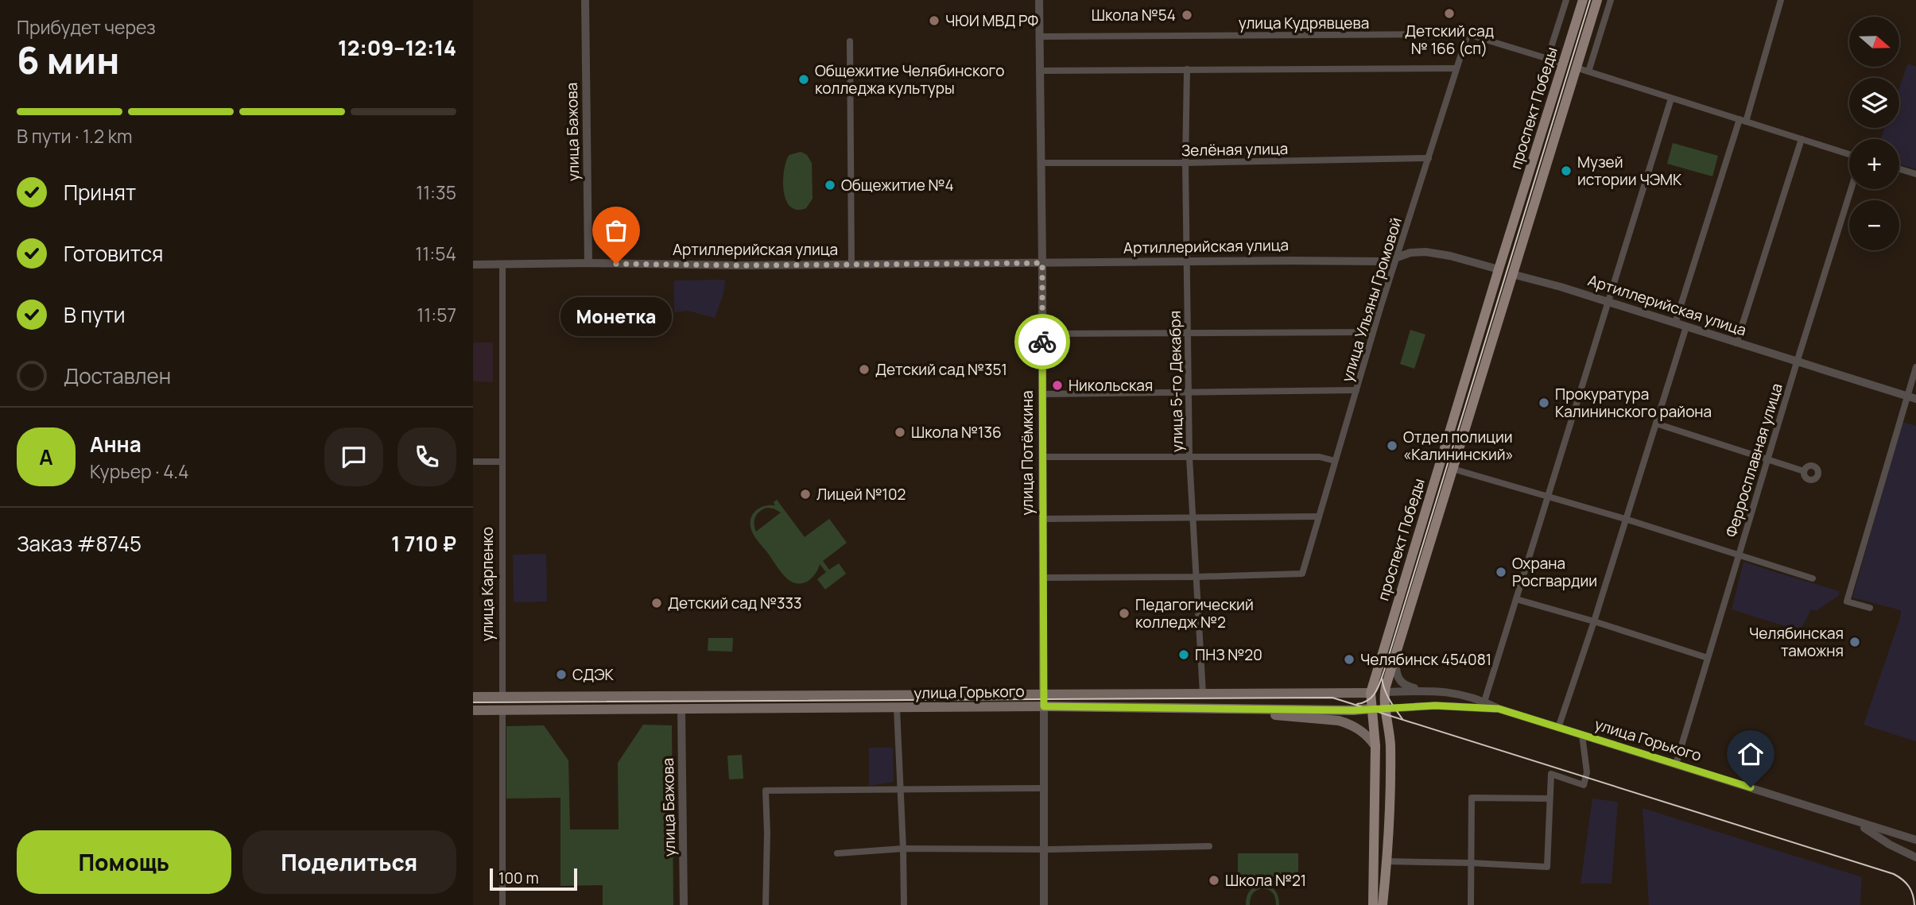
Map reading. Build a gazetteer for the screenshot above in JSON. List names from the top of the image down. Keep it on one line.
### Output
{"streets":{"main road":["проспект Победы","Артиллерийская улица","улица Потёмкина","улица Карпенко","улица Горького"],"street":["улица Кудрявцева","улица Бажова","Зелёная улица","улица Ульяны Громовой","улица 5-го Декабря","Ферросплавная улица"]},"crossings":[["улица Кудрявцева","проспект Победы"],["улица Кудрявцева","улица Ульяны Громовой"],["улица Кудрявцева","улица Потёмкина"],["проспект Победы","Артиллерийская улица"],["проспект Победы","улица Горького"],["улица Бажова","Артиллерийская улица"],["улица Бажова","улица Горького"],["Зелёная улица","улица Ульяны Громовой"],["Зелёная улица","улица 5-го Декабря"],["Зелёная улица","улица Потёмкина"],["Артиллерийская улица","улица Ульяны Громовой"],["Артиллерийская улица","улица 5-го Декабря"],["Артиллерийская улица","улица Потёмкина"],["Артиллерийская улица","Ферросплавная улица"],["Артиллерийская улица","улица Карпенко"],["улица Ульяны Громовой","улица 5-го Декабря"],["улица 5-го Декабря","улица Горького"],["улица Потёмкина","улица Горького"],["Ферросплавная улица","улица Горького"],["улица Карпенко","улица Горького"]],"places":["Детский сад № 166 (сп)","Школа №54","ЧЮИ МВД РФ","Общежитие Челябинского колледжа культуры","Музей истории ЧЭМК","Общежитие №4","Монетка","Детский сад №351","Никольская","Прокуратура Калининского района","Школа №136","Отдел полиции «Калининский»","Лицей №102","Охрана Росгвардии","Детский сад №333","Педагогический колледж №2","Челябинская таможня","ПНЗ №20","Челябинск 454081","СДЭК","Школа №21"],"scale_bar":"100 m","north":"right","page":{"heading":["6 мин","Прибудет через","12:09–12:14"],"panel":["Анна","Курьер · 4.4","Заказ #8745","1 710 ₽"],"map_buttons":["+","−"],"bar":"В пути · 1.2 km","list":[["Принят","11:35"],["Готовится","11:54"],["В пути","11:57"],"Доставлен"],"bubble":"Монетка","round":"А","buttons":["Помощь","Поделиться"],"scale":"100 m"}}
